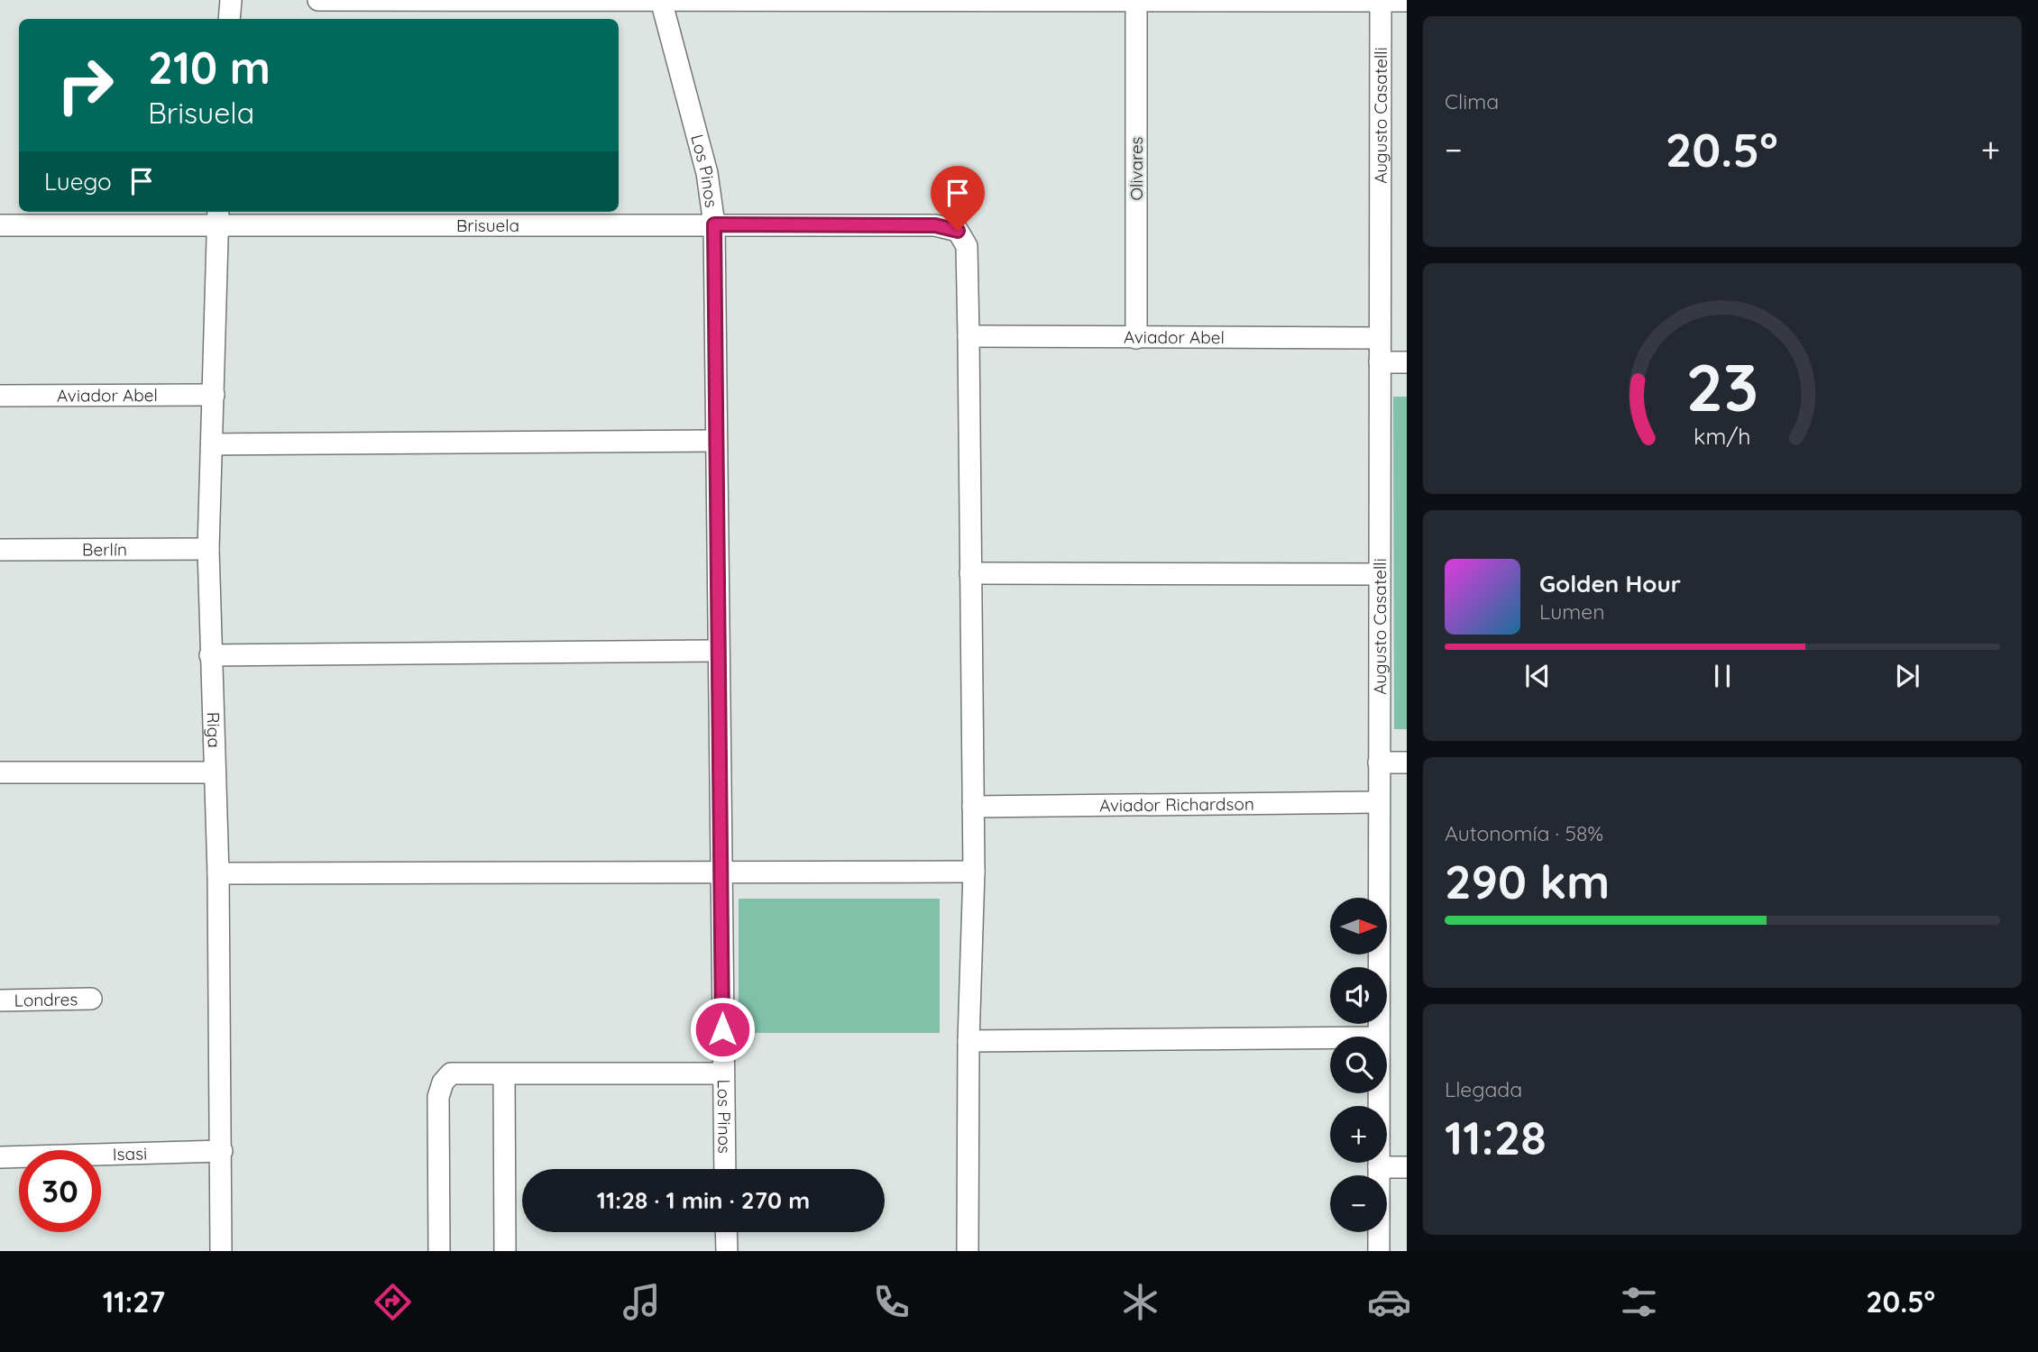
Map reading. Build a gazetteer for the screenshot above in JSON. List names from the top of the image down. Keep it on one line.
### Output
{"streets":{"street":["Augusto Casatelli","Olivares","Los Pinos","Brisuela","Aviador Abel","Berlín","Riga","Aviador Richardson","Londres","Isasi"]},"crossings":[["Augusto Casatelli","Aviador Abel"],["Augusto Casatelli","Aviador Richardson"],["Olivares","Aviador Abel"],["Los Pinos","Brisuela"],["Brisuela","Aviador Abel"],["Brisuela","Riga"],["Aviador Abel","Riga"],["Berlín","Riga"],["Riga","Isasi"]],"north":"right","page":{"tile":["Clima",["Autonomía · 58%","290 km"],["Llegada","11:28"]],"turn":["210 m","Brisuela"],"heat":["−","20.5°","+"],"then":"Luego","song":["Golden Hour","Lumen"],"map_buttons":["+","−"],"limit":"30","trip":"11:28 · 1 min · 270 m","tabs":["11:27","20.5°"],"gauge":["23","km/h"]}}
